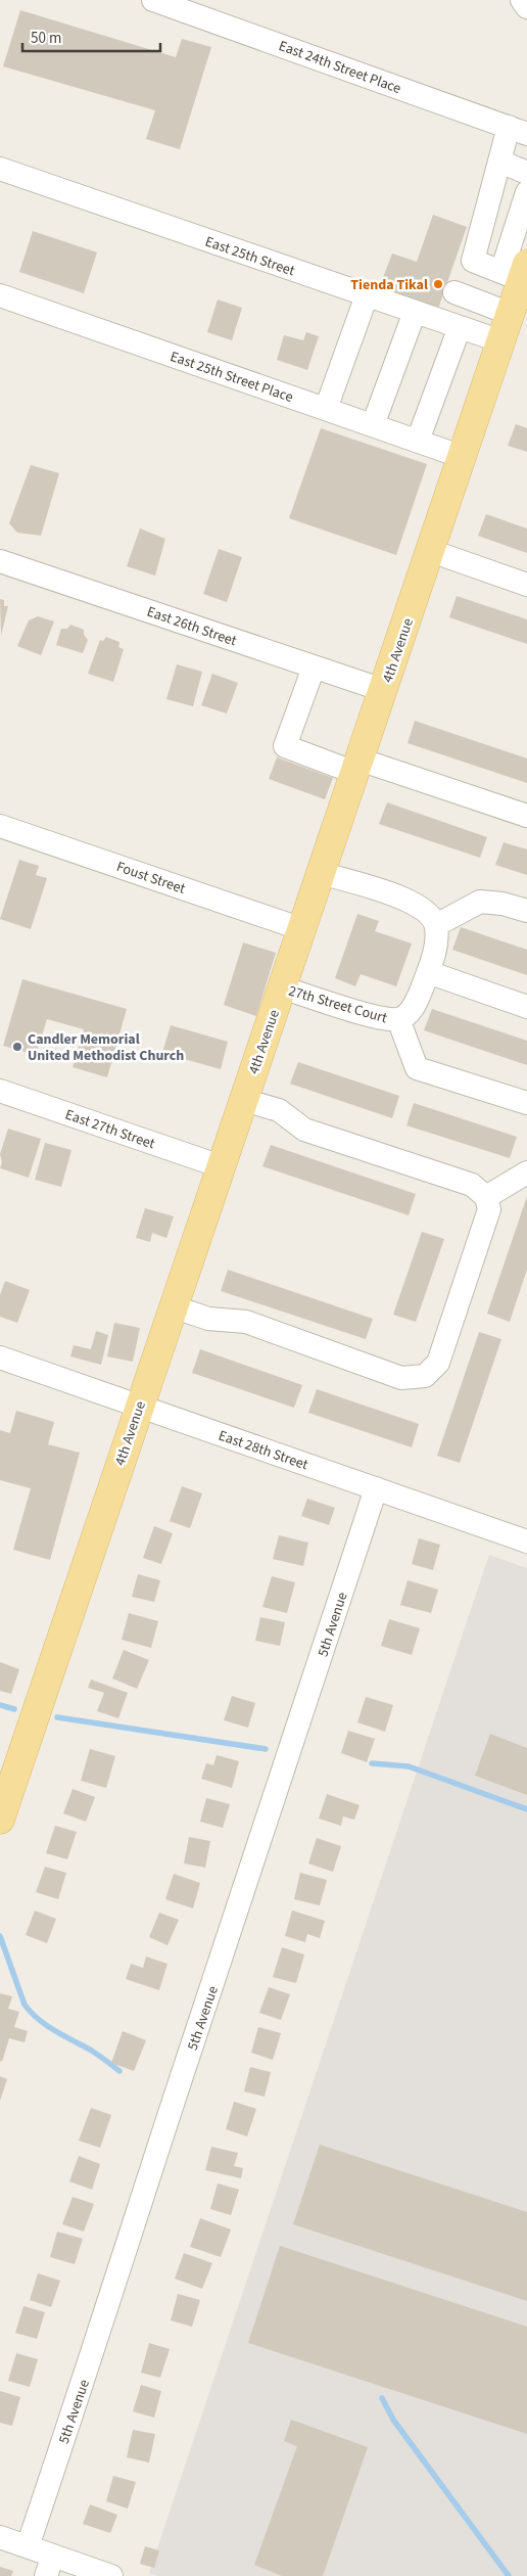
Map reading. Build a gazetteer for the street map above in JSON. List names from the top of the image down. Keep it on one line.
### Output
{"streets":{"main road":["4th Avenue"],"street":["East 24th Street Place","East 25th Street","East 25th Street Place","East 26th Street","Foust Street","27th Street Court","East 27th Street","East 28th Street","5th Avenue"]},"crossings":[["East 25th Street","4th Avenue"],["East 25th Street Place","4th Avenue"],["East 26th Street","4th Avenue"],["4th Avenue","Foust Street"],["4th Avenue","27th Street Court"],["4th Avenue","East 27th Street"],["4th Avenue","East 28th Street"],["East 28th Street","5th Avenue"]],"places":["Tienda Tikal","Candler Memorial United Methodist Church"],"scale_bar":"50 m"}
